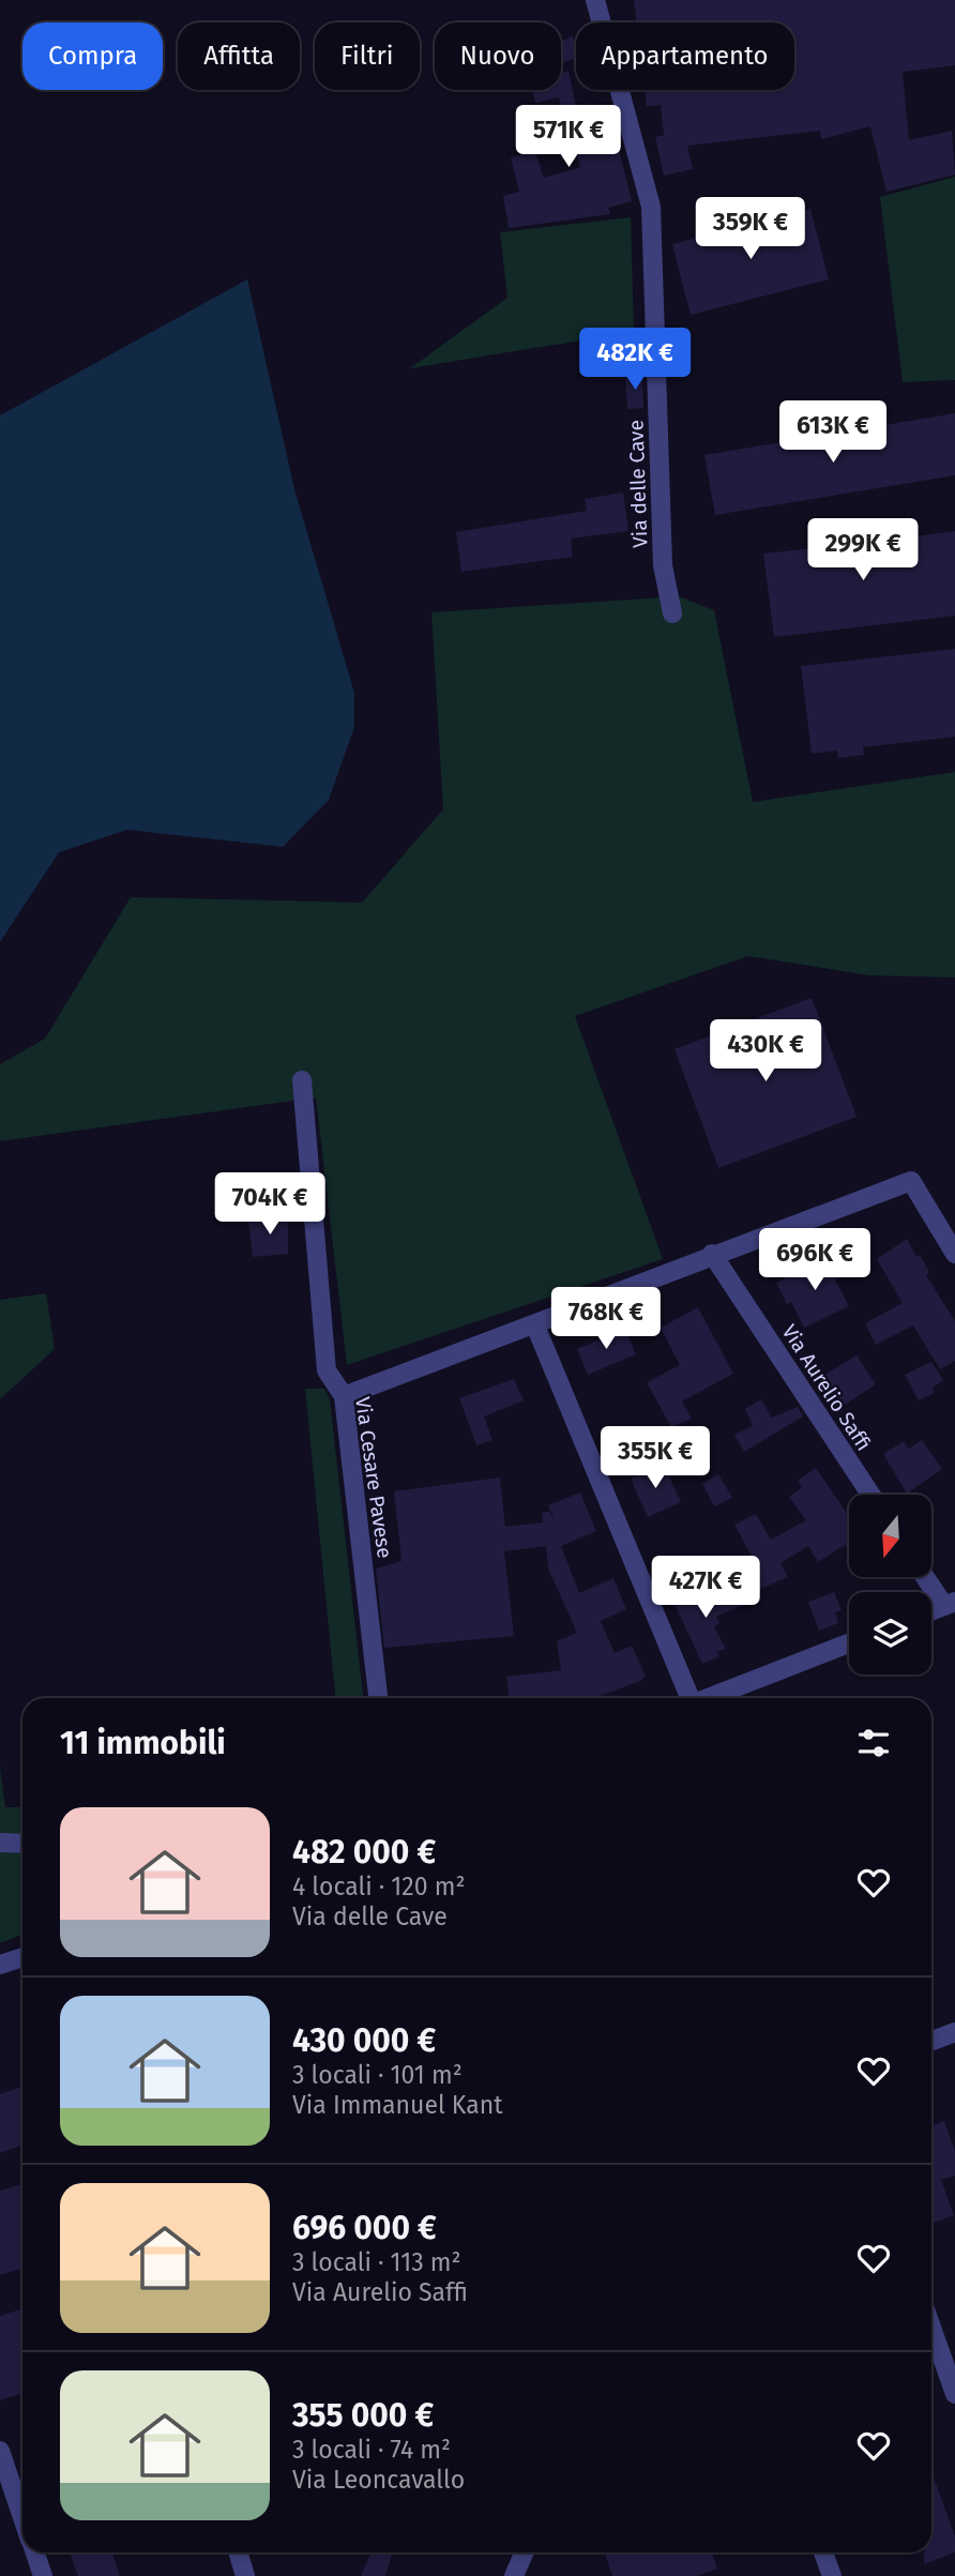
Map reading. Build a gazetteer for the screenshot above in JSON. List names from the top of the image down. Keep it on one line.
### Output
{"streets":{"street":["Via delle Cave","Via Aurelio Saffi","Via Cesare Pavese"]},"north":"bottom","page":{"chip":["Compra","Affitta","Filtri","Nuovo","Appartamento"],"price":["571K €","359K €","482K €","613K €","299K €","430K €","704K €","696K €","768K €","355K €","427K €"],"heading":"11 immobili","list":[{"name":"482 000 €","note":"4 locali · 120 m² · Via delle Cave"},{"name":"430 000 €","note":"3 locali · 101 m² · Via Immanuel Kant"},{"name":"696 000 €","note":"3 locali · 113 m² · Via Aurelio Saffi"},{"name":"355 000 €","note":"3 locali · 74 m² · Via Leoncavallo"}]}}
